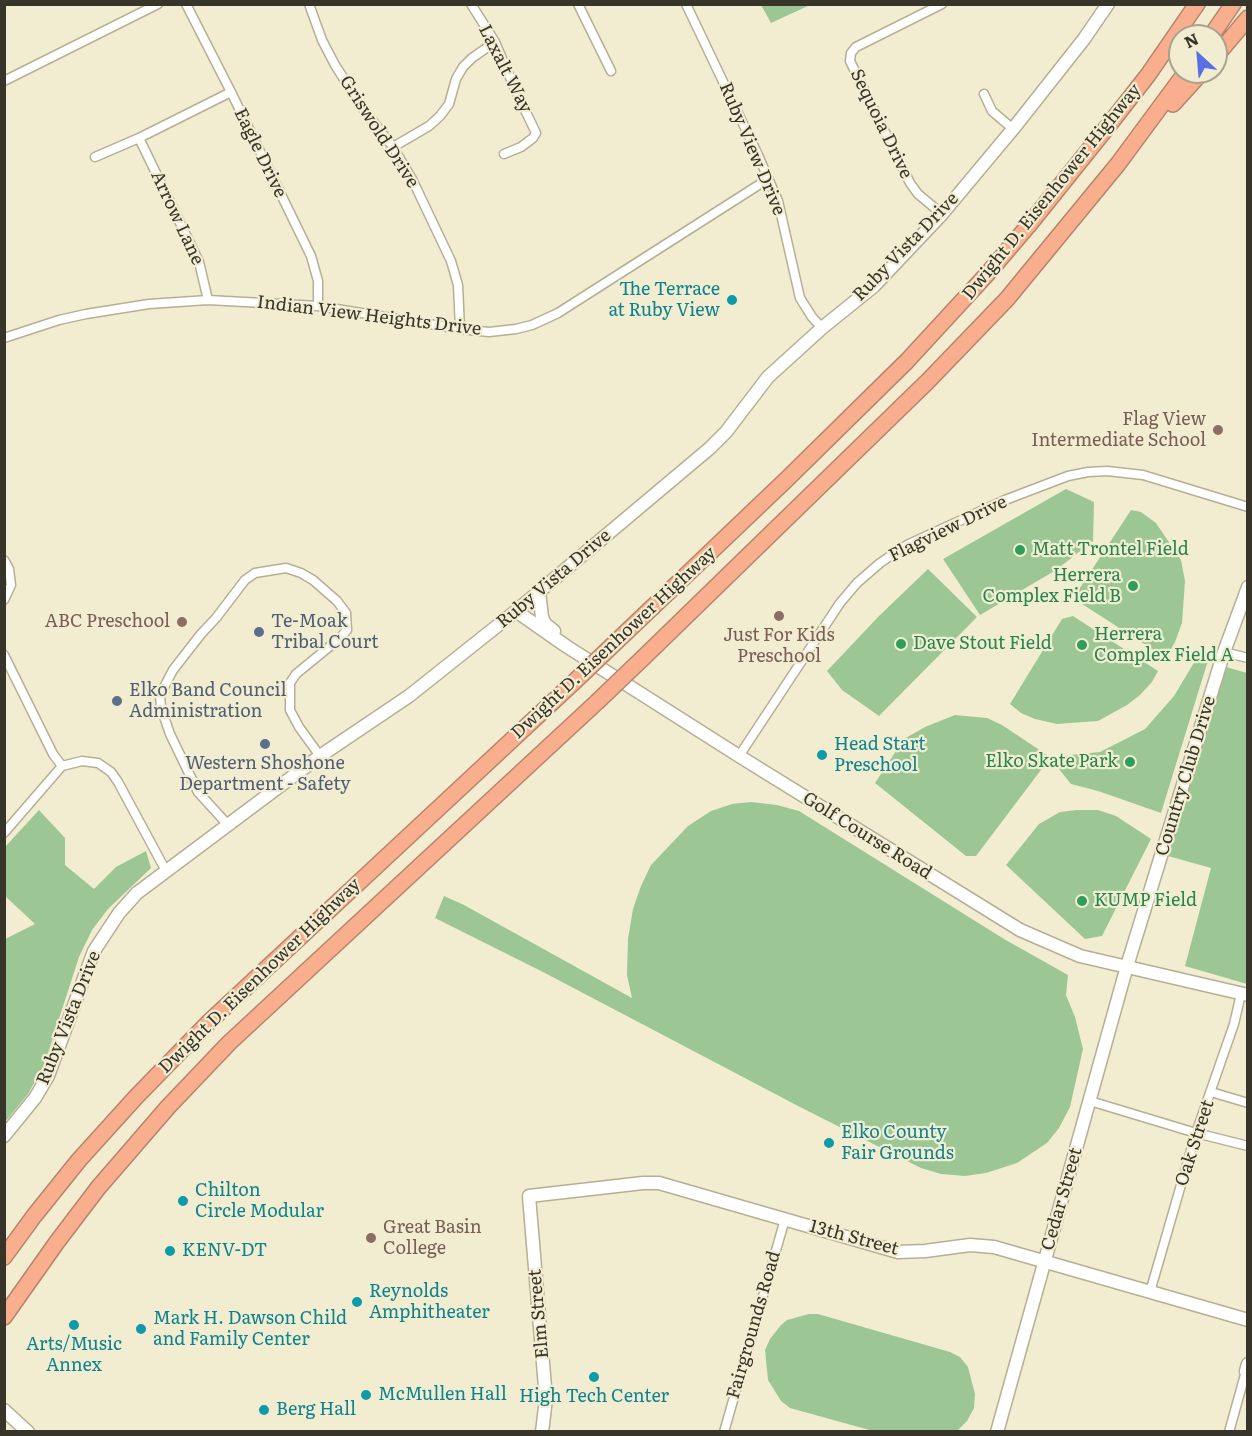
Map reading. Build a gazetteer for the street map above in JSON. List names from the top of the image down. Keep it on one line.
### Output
{"streets":{"highway":["Dwight D. Eisenhower Highway"],"street":["Laxalt Way","Sequoia Drive","Griswold Drive","Ruby View Drive","Eagle Drive","Arrow Lane","Ruby Vista Drive","Indian View Heights Drive","Flagview Drive","Country Club Drive","Golf Course Road","Oak Street","Cedar Street","13th Street","Elm Street","Fairgrounds Road"]},"crossings":[["Sequoia Drive","Ruby Vista Drive"],["Griswold Drive","Indian View Heights Drive"],["Ruby View Drive","Ruby Vista Drive"],["Ruby View Drive","Indian View Heights Drive"],["Eagle Drive","Indian View Heights Drive"],["Arrow Lane","Indian View Heights Drive"],["Ruby Vista Drive","Golf Course Road"],["Flagview Drive","Golf Course Road"],["Country Club Drive","Golf Course Road"],["Country Club Drive","Cedar Street"],["Golf Course Road","Oak Street"],["Golf Course Road","Cedar Street"],["Oak Street","13th Street"],["Cedar Street","13th Street"],["13th Street","Elm Street"],["13th Street","Fairgrounds Road"]],"places":["The Terrace at Ruby View","Flag View Intermediate School","Matt Trontel Field","Herrera Complex Field B","Just For Kids Preschool","ABC Preschool","Te-Moak Tribal Court","Dave Stout Field","Herrera Complex Field A","Elko Band Council Administration","Western Shoshone Department - Safety","Head Start Preschool","Elko Skate Park","KUMP Field","Elko County Fair Grounds","Chilton Circle Modular","Great Basin College","KENV-DT","Reynolds Amphitheater","Arts/Music Annex","Mark H. Dawson Child and Family Center","High Tech Center","McMullen Hall","Berg Hall"],"north":"top left"}
